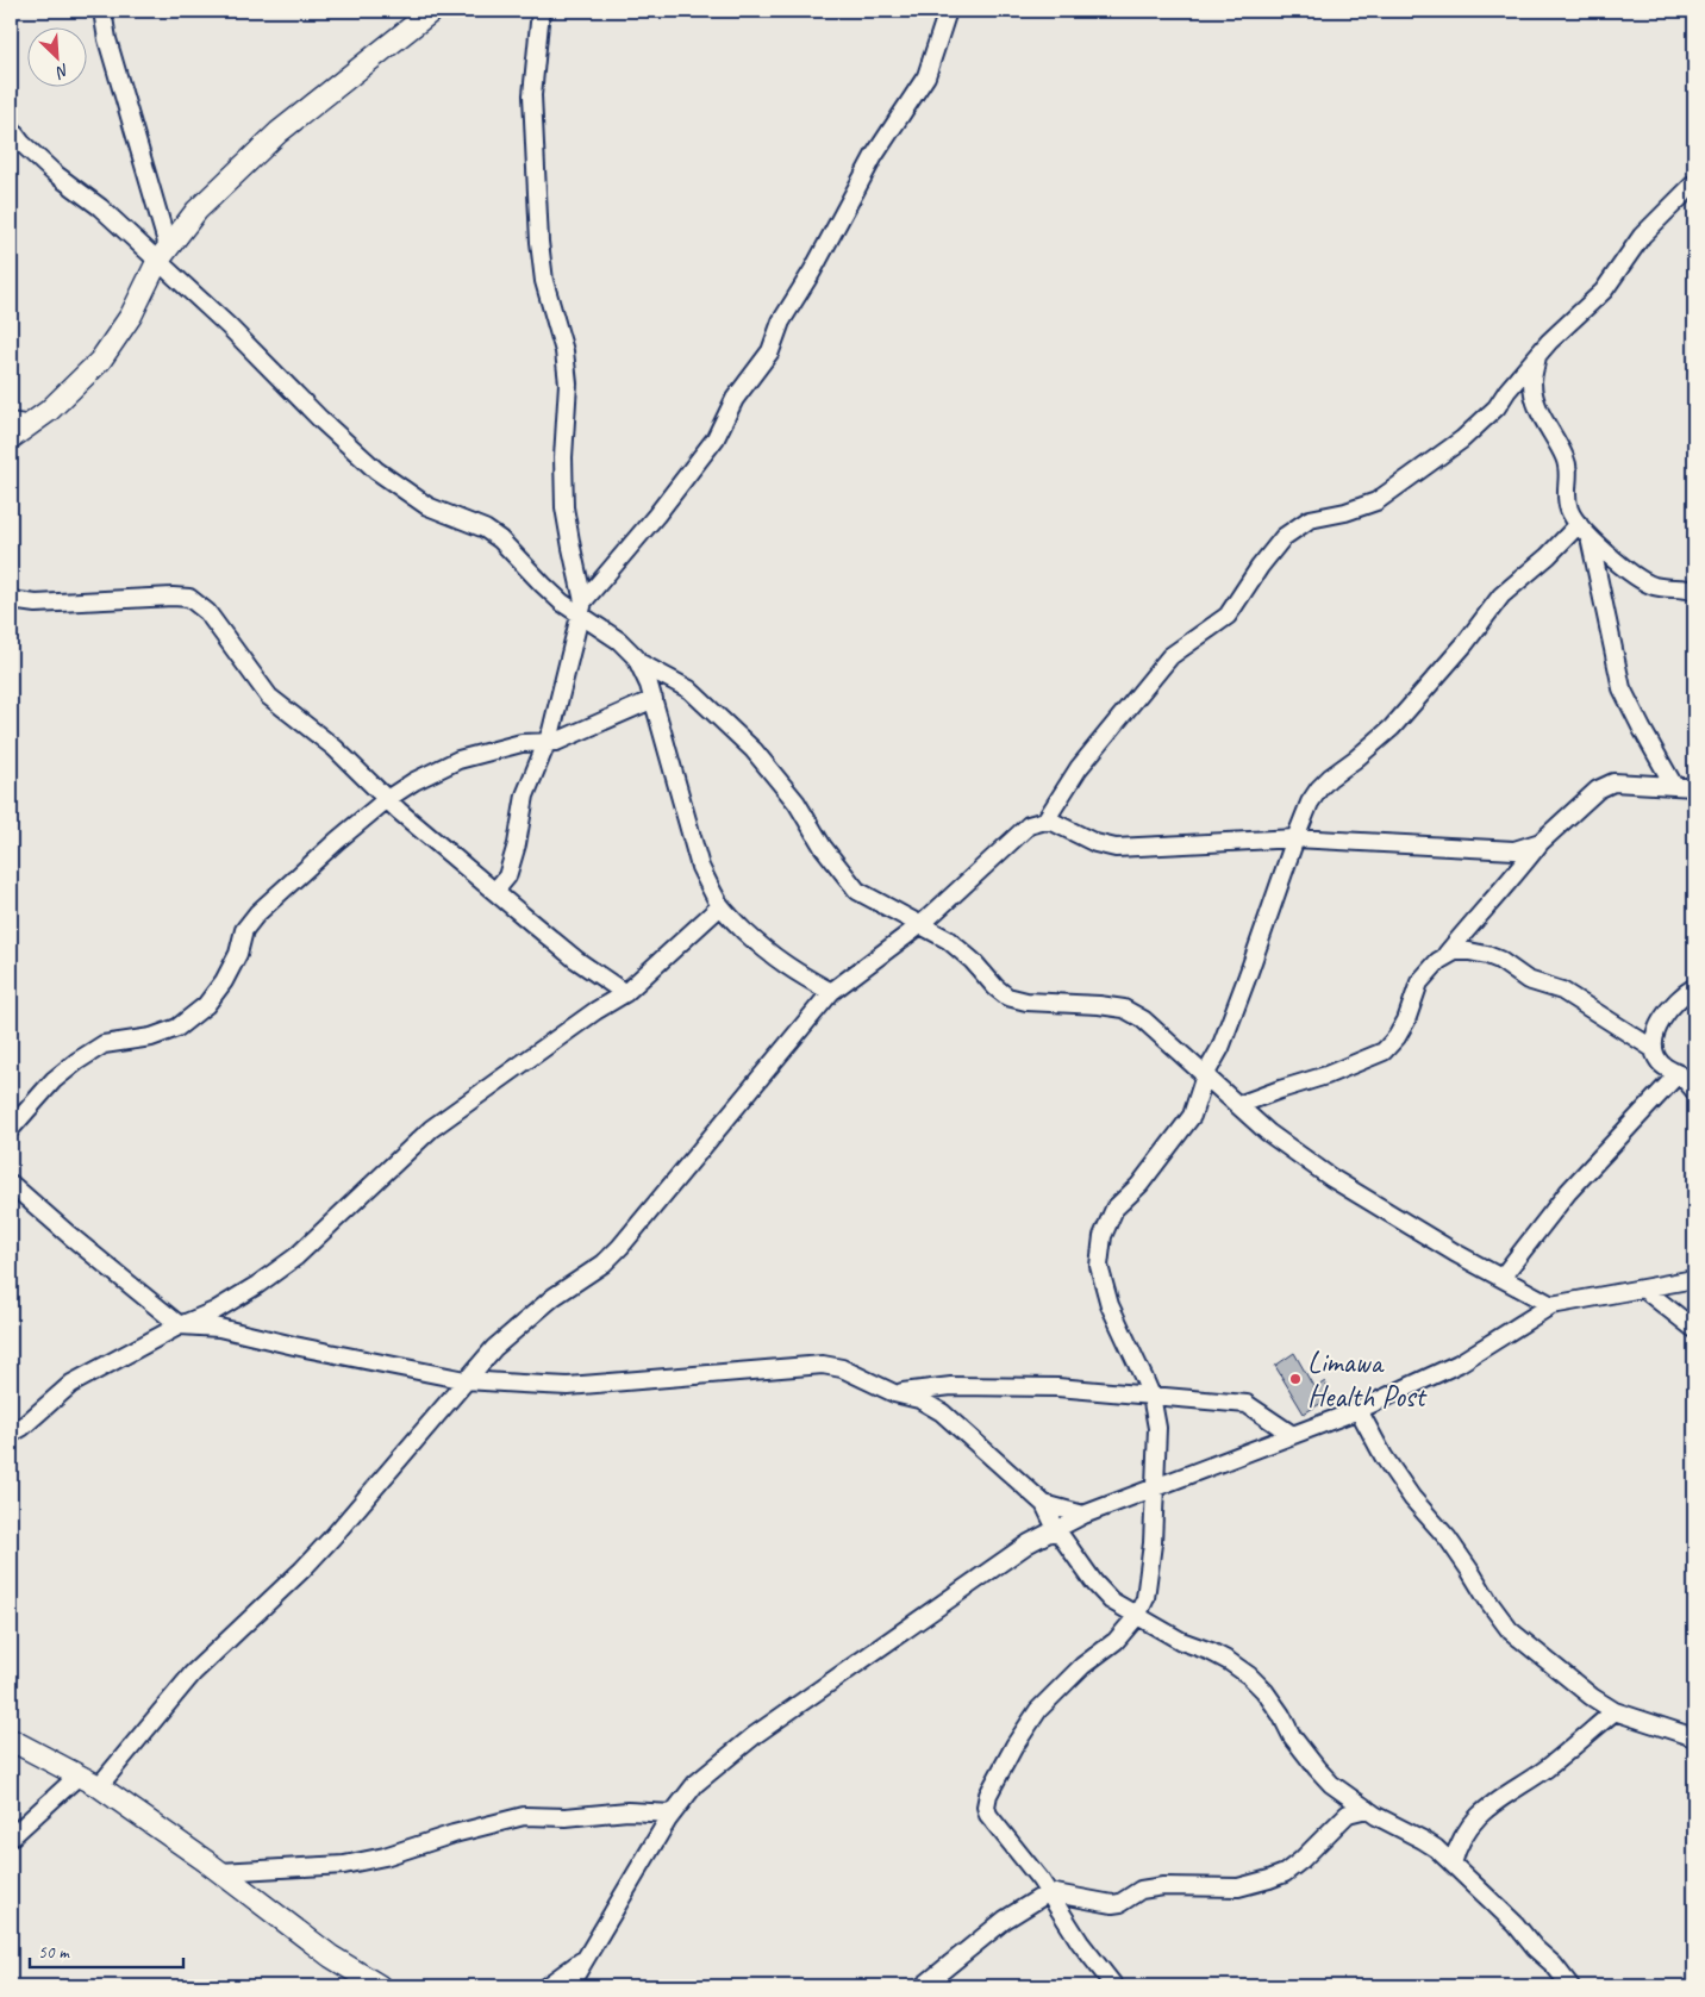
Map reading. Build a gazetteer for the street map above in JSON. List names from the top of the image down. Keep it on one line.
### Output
{"places":["Limawa Health Post"],"scale_bar":"50 m","north":"bottom right"}
